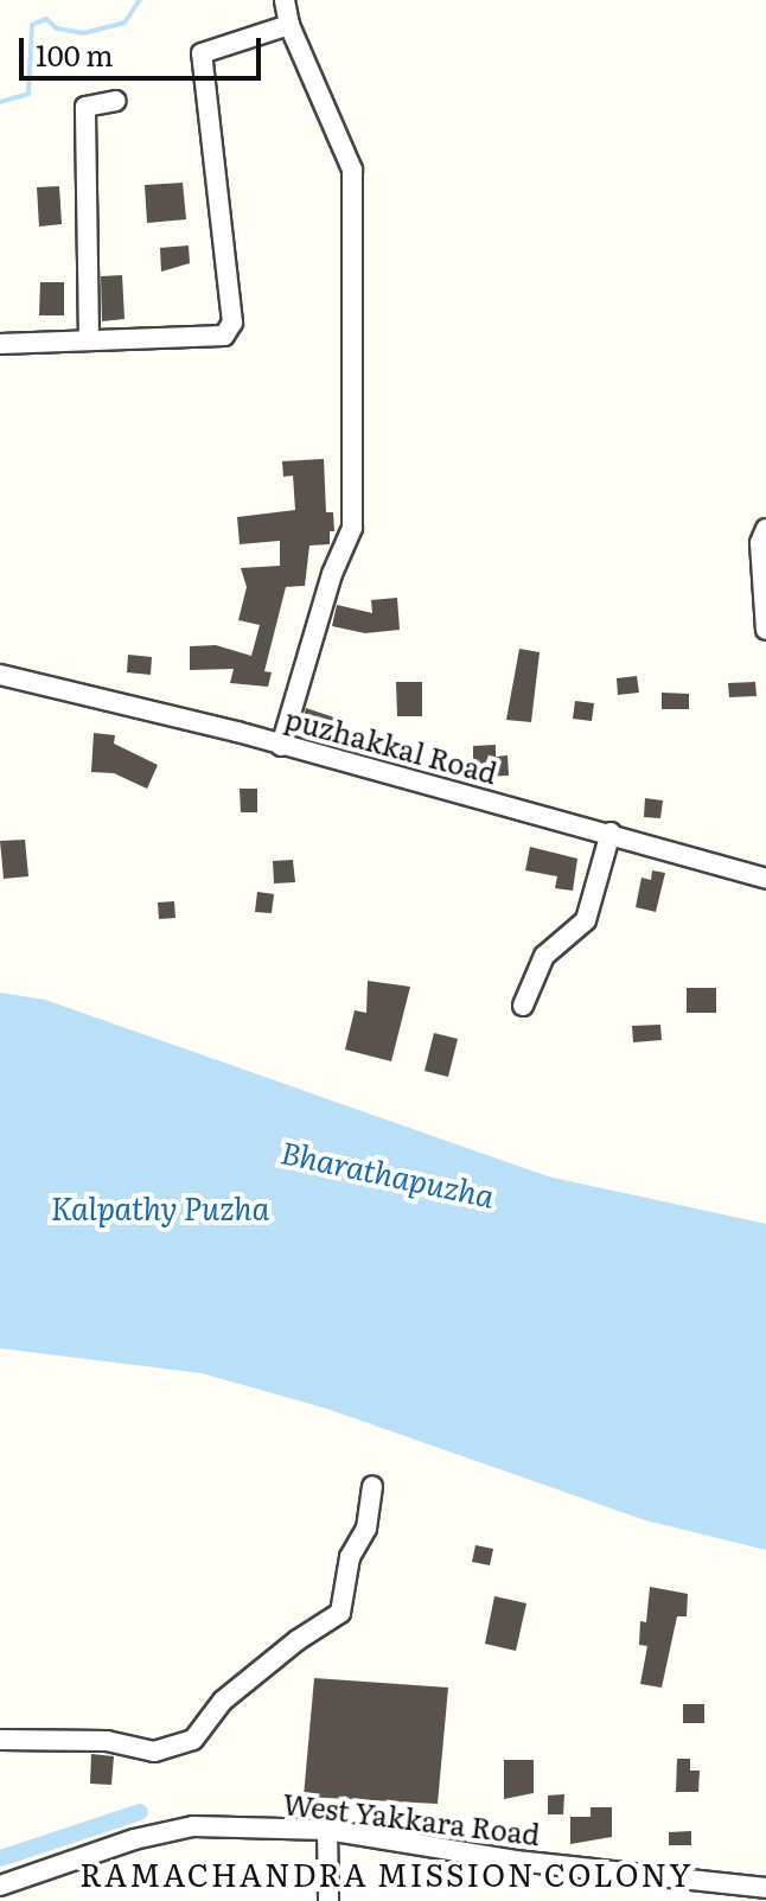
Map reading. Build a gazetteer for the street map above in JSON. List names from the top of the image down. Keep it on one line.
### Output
{"streets":{"street":["puzhakkal Road","West Yakkara Road"]},"districts":["RAMACHANDRA MISSION COLONY"],"water":["Bharathapuzha","Kalpathy Puzha"],"scale_bar":"100 m"}
